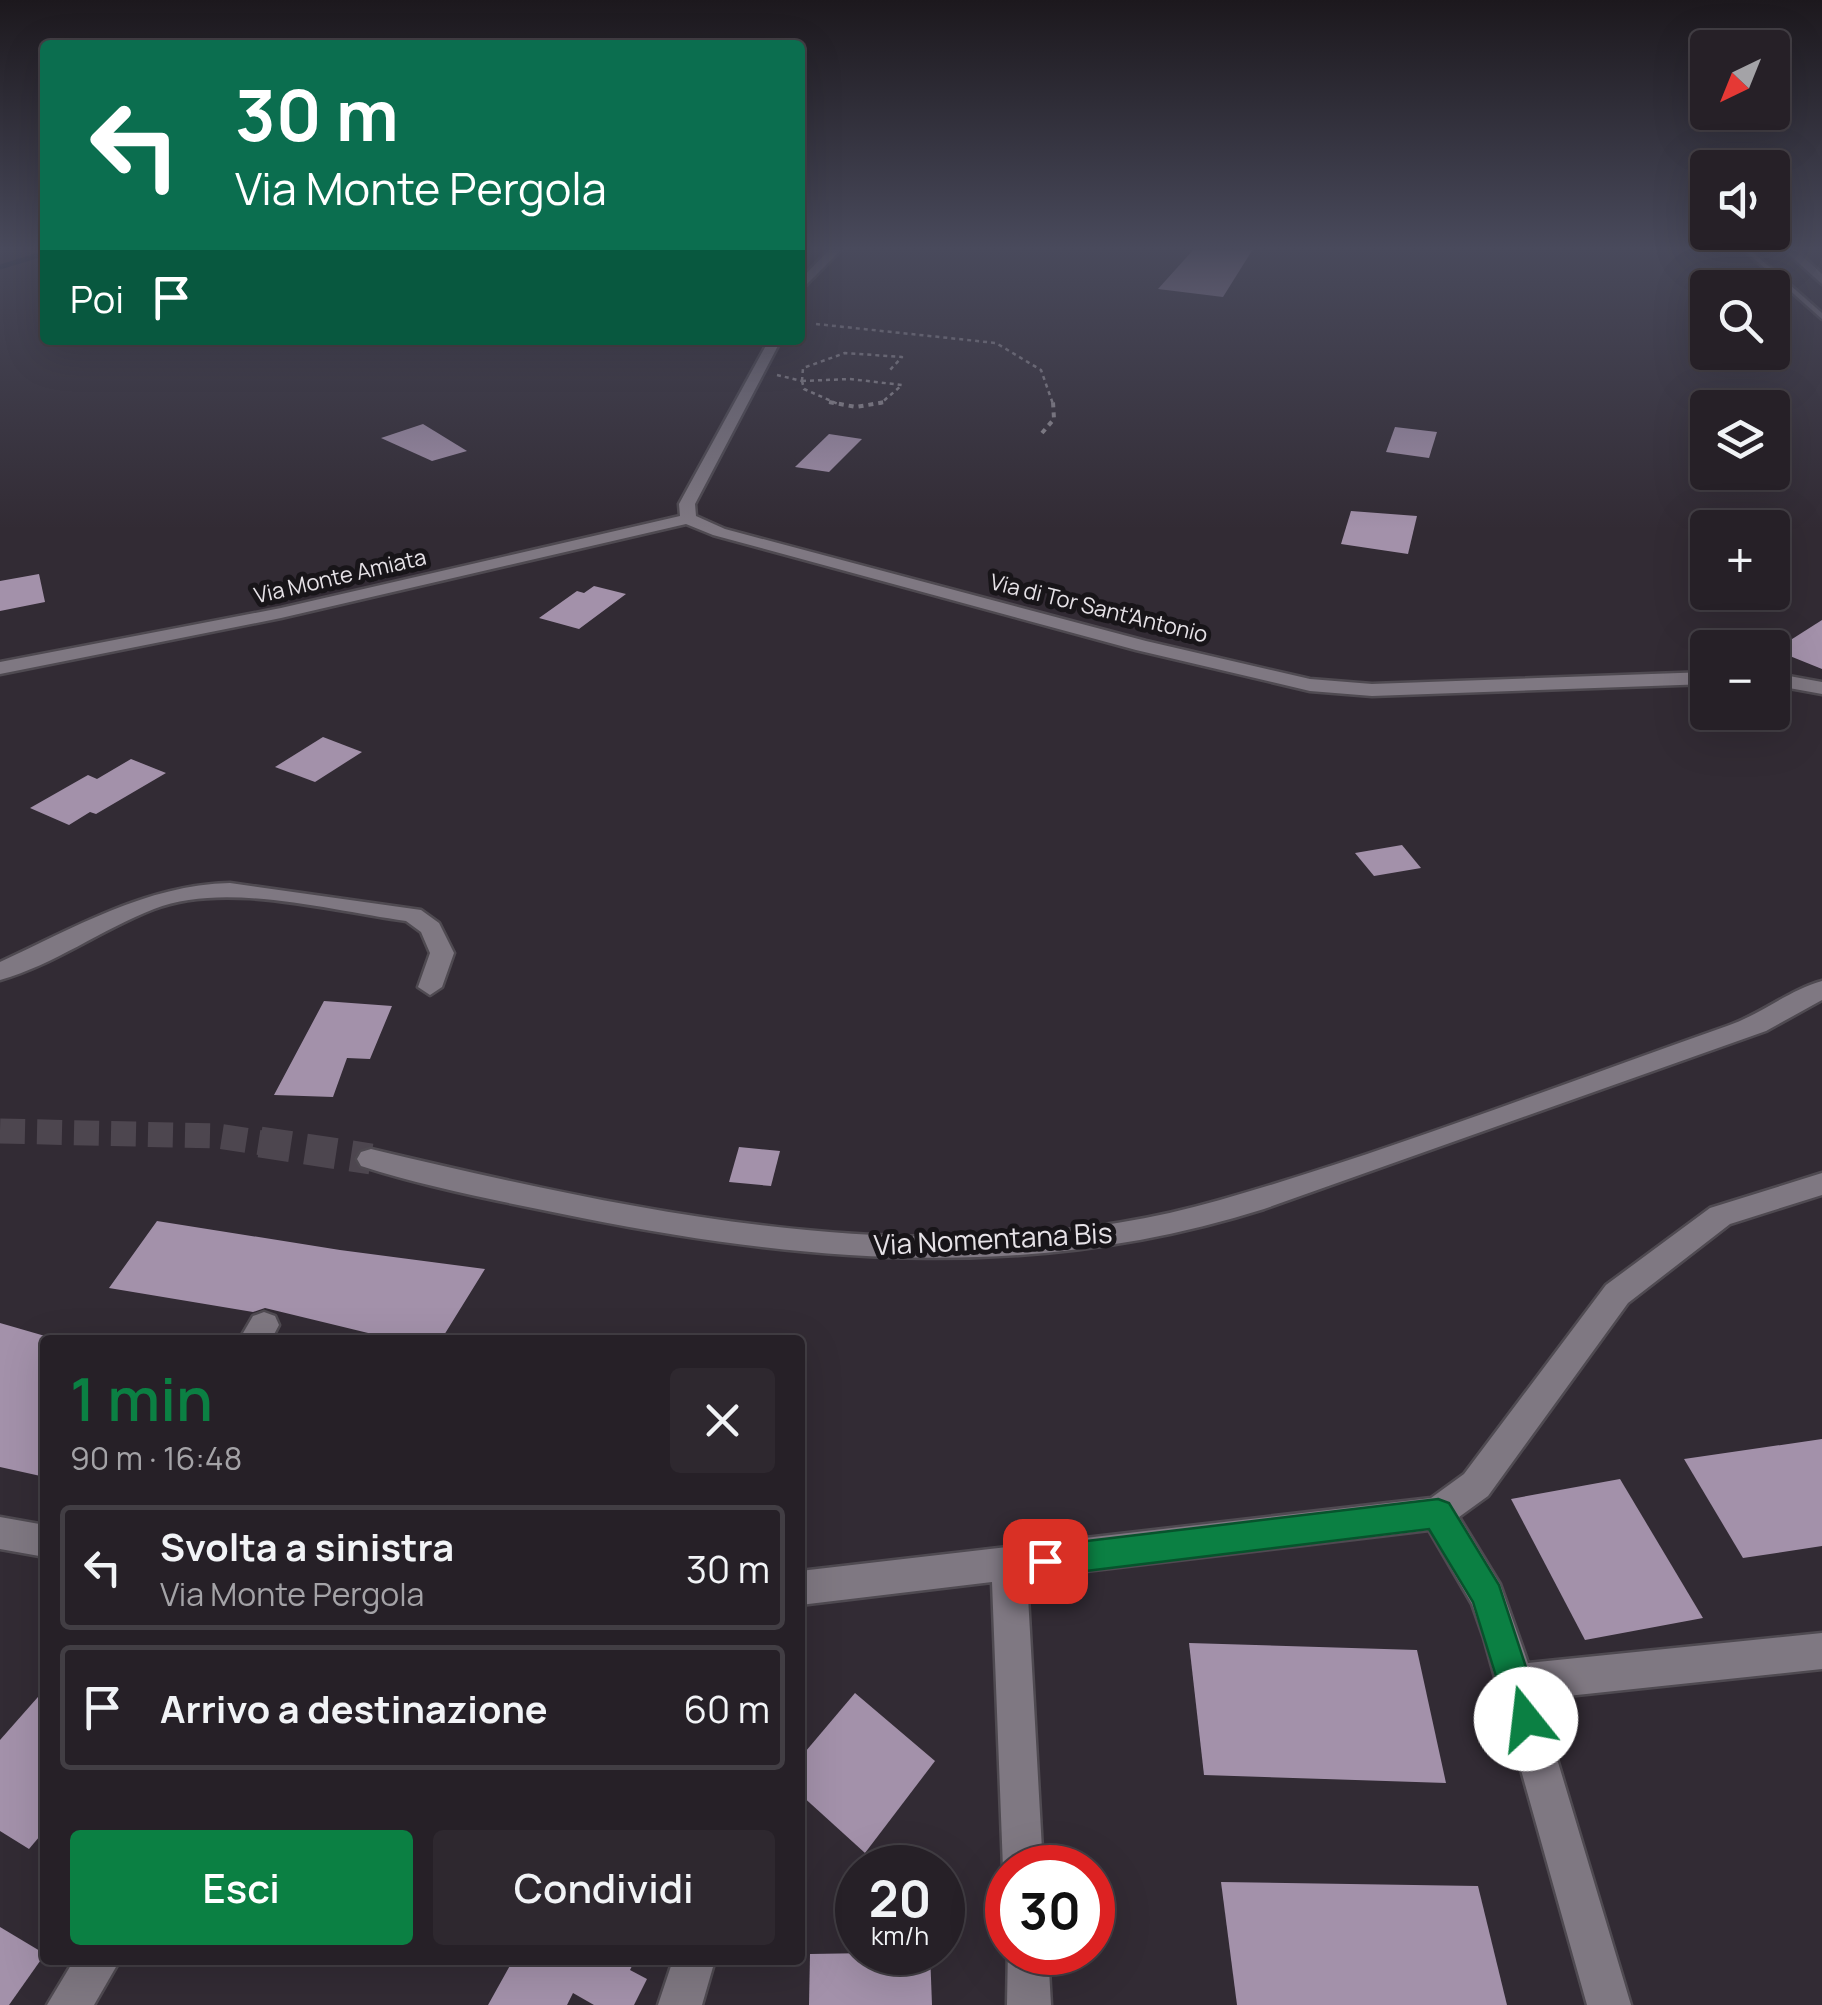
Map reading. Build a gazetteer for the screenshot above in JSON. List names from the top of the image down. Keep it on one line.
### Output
{"streets":{"street":["Via Monte Amiata","Via di Tor Sant'Antonio","Via Nomentana Bis"]},"crossings":[["Via Monte Amiata","Via di Tor Sant'Antonio"]],"north":"bottom left","page":{"map_buttons":["+","−"],"turn":["30 m","Via Monte Pergola"],"then":"Poi","heading":["1 min","90 m · 16:48"],"list":[{"name":"Svolta a sinistra","note":"Via Monte Pergola","value":"30 m"},{"name":"Arrivo a destinazione","value":"60 m"}],"buttons":["Esci","Condividi"],"speed":"20 km/h","limit":"30"}}
